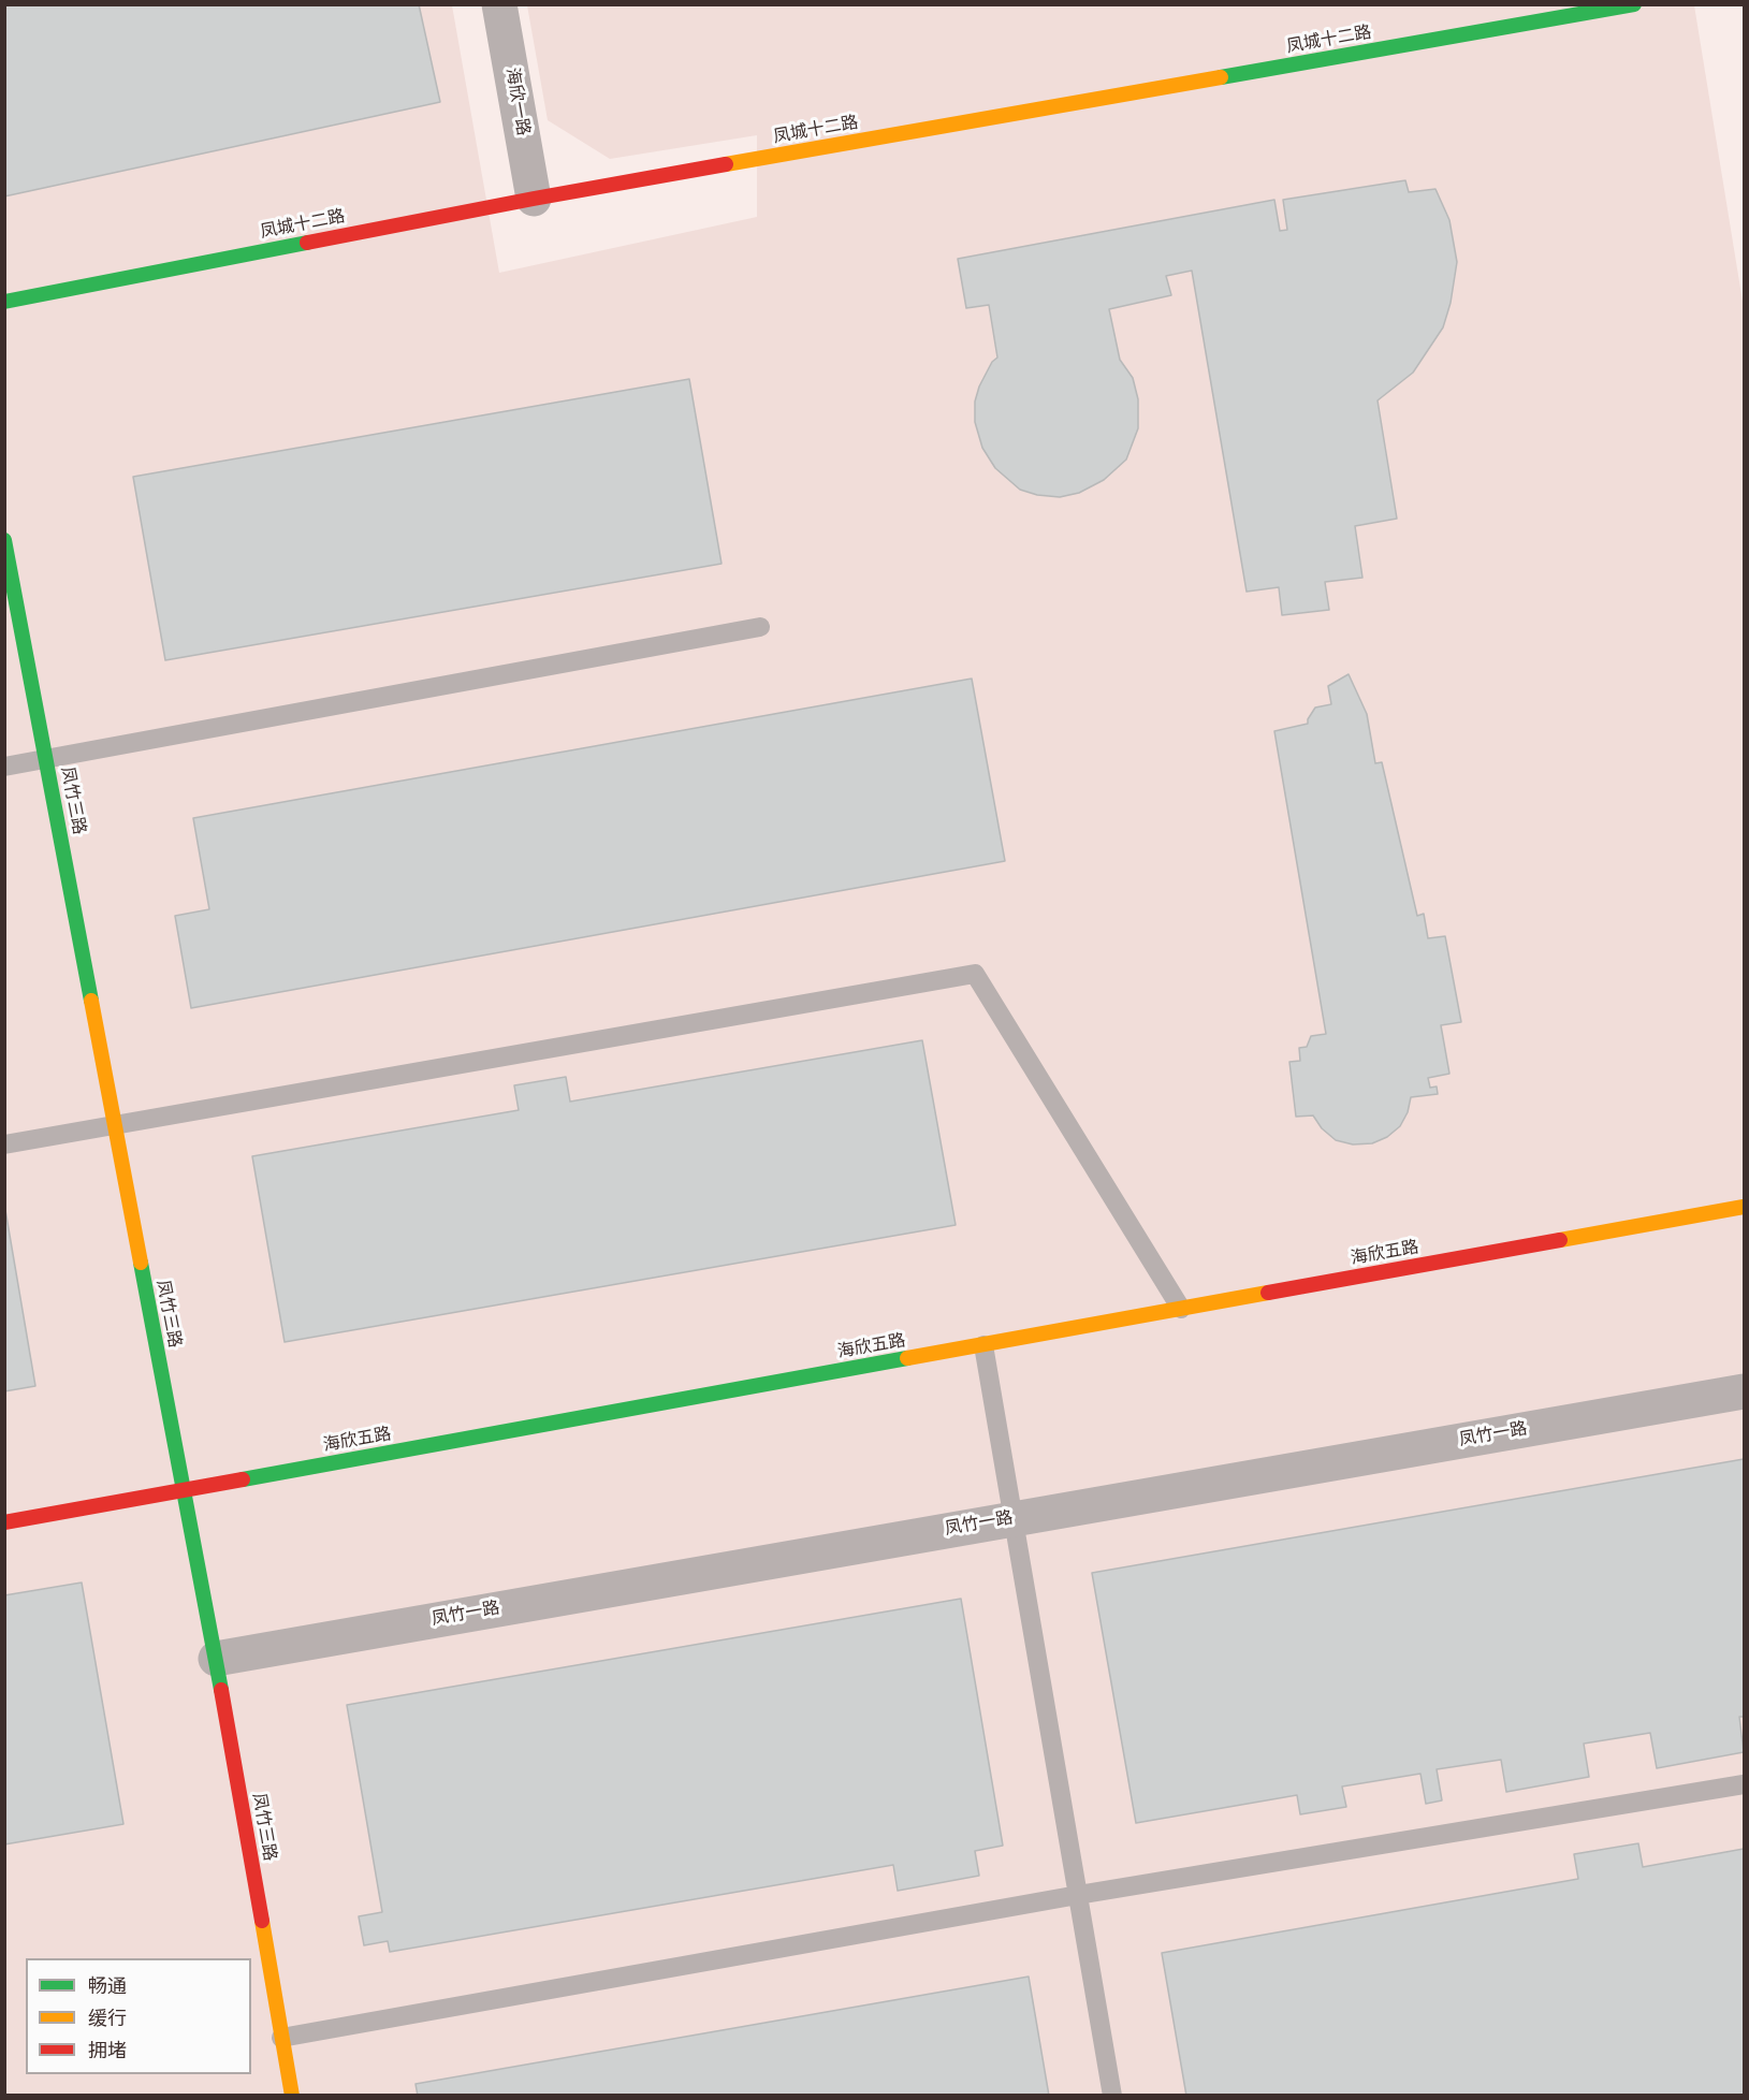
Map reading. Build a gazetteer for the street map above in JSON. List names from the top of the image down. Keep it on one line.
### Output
{"streets":{"street":["凤城十二路","海欣一路","凤竹三路","海欣五路","凤竹一路"]},"crossings":[["凤城十二路","海欣一路"],["凤竹三路","海欣五路"],["凤竹三路","凤竹一路"]],"legend":["畅通","缓行","拥堵"]}
